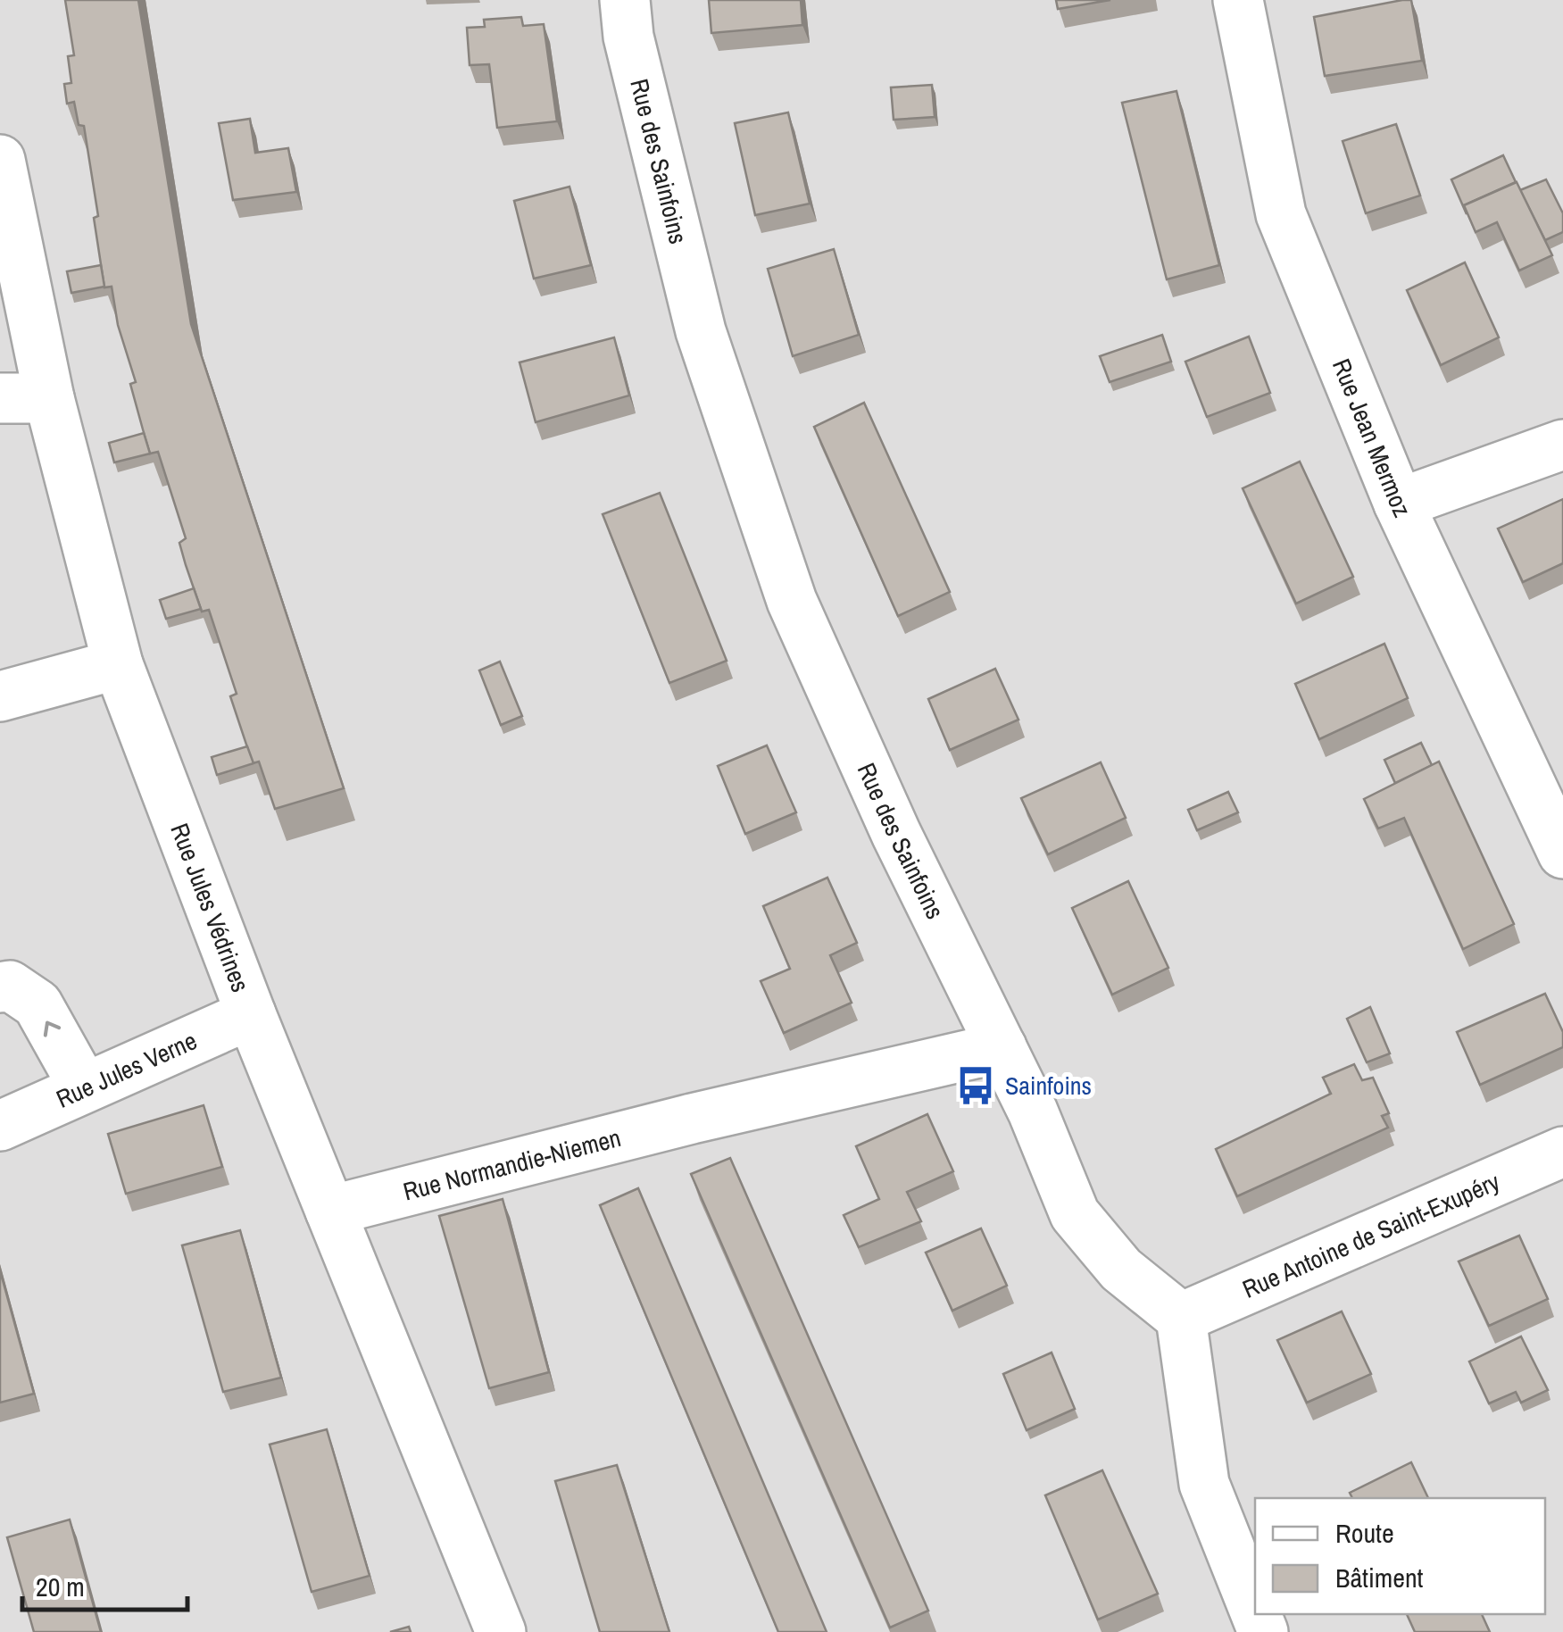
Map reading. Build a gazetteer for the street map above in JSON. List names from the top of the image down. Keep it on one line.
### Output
{"streets":{"street":["Rue des Sainfoins","Rue Jean Mermoz","Rue Jules Védrines","Rue Jules Verne","Rue Normandie-Niemen","Rue Antoine de Saint-Exupéry"]},"crossings":[["Rue des Sainfoins","Rue Normandie-Niemen"],["Rue des Sainfoins","Rue Antoine de Saint-Exupéry"],["Rue Jules Védrines","Rue Jules Verne"],["Rue Jules Védrines","Rue Normandie-Niemen"]],"places":{"bus stop":["Sainfoins"]},"legend":["Route","Bâtiment"],"scale_bar":"20 m"}
